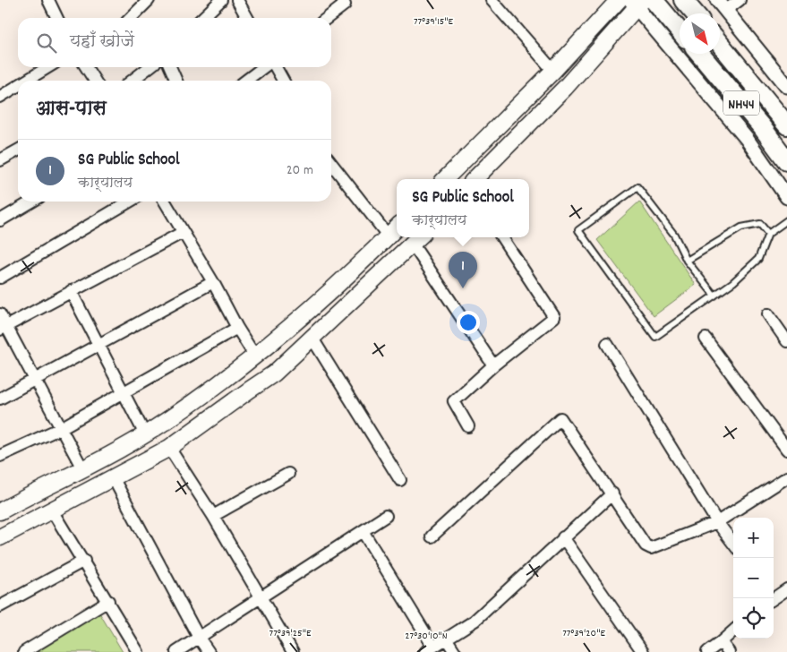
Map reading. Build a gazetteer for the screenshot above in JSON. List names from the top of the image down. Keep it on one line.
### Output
{"streets":{"highway":["NH44"]},"north":"bottom right","page":{"search":"यहाँ खोजें","heading":"आस-पास","list":[{"mark":"1","name":"SG Public School","note":"कार्यालय","value":"20 m"}],"popup":["SG Public School","कार्यालय"],"pins":"1","map_buttons":["+","−"]},"coordinates":["77°39'15\"E","77°39'25\"E","77°39'20\"E","27°30'10\"N"]}
